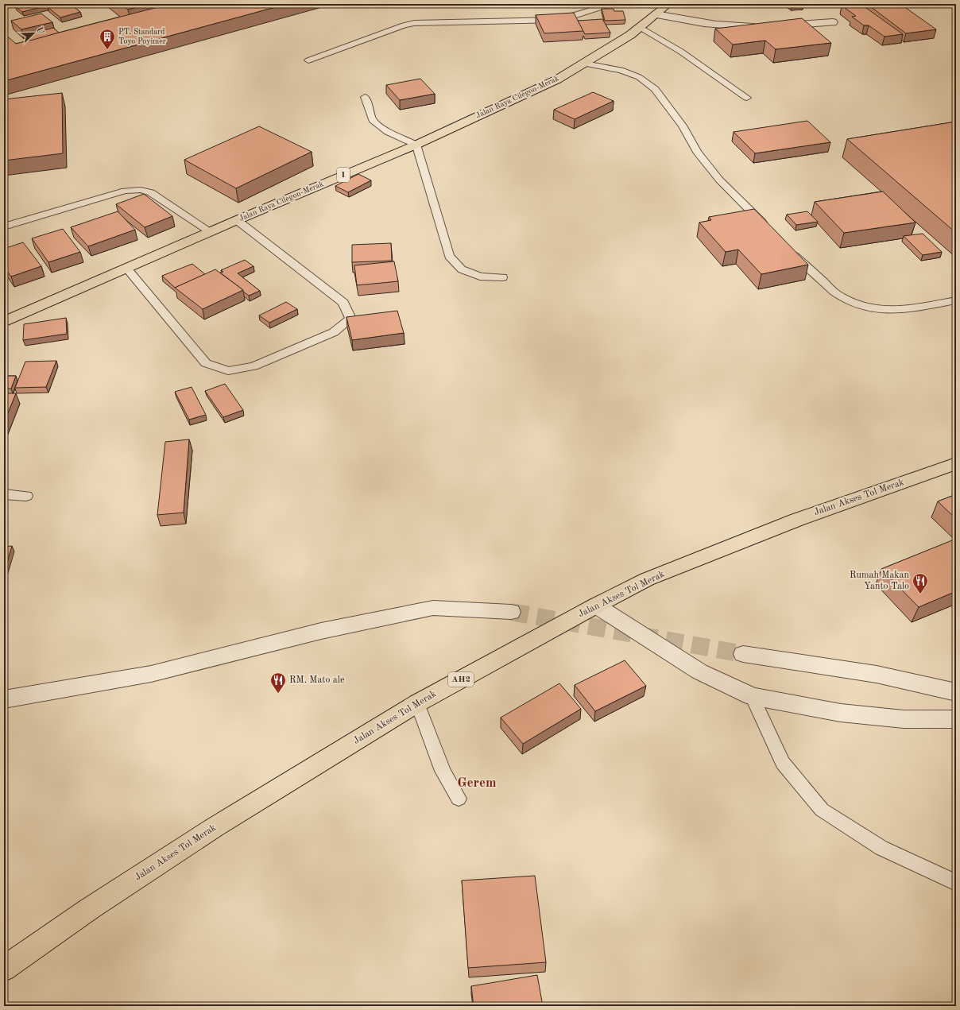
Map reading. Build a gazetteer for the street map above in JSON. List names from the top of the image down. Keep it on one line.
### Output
{"streets":{"highway":["Jalan Raya Cilegon-Merak","1","Jalan Akses Tol Merak","AH2"]},"districts":["Gerem"],"places":{"building":["PT. Standard Toyo Poyimer"],"restaurant":["Rumah Makan Yanto Talo","RM. Mato ale"]},"north":"top right"}
